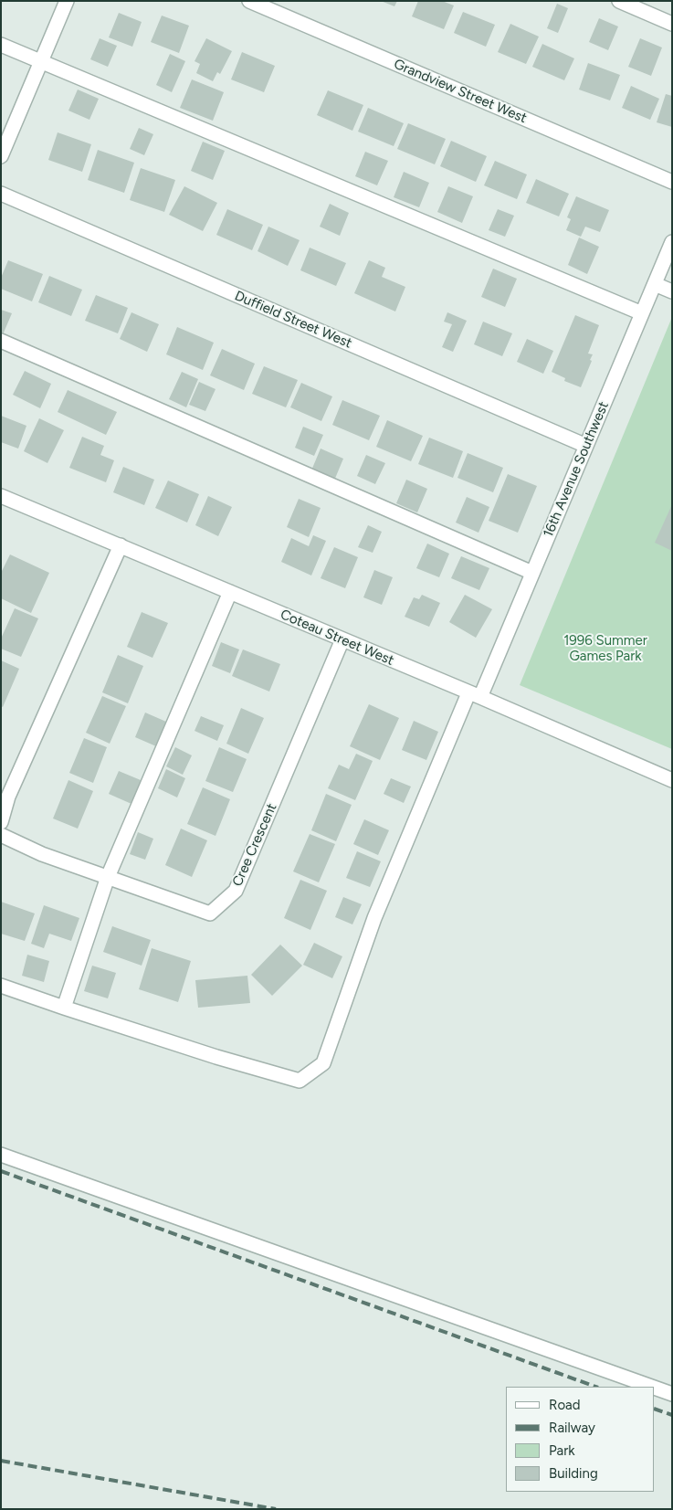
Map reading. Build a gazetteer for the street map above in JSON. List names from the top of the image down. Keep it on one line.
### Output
{"streets":{"street":["Grandview Street West","Duffield Street West","16th Avenue Southwest","Coteau Street West","Cree Crescent"]},"crossings":[["Duffield Street West","16th Avenue Southwest"],["16th Avenue Southwest","Coteau Street West"],["Coteau Street West","Cree Crescent"]],"parks":["1996 Summer Games Park"],"legend":["Road","Railway","Park","Building"]}
